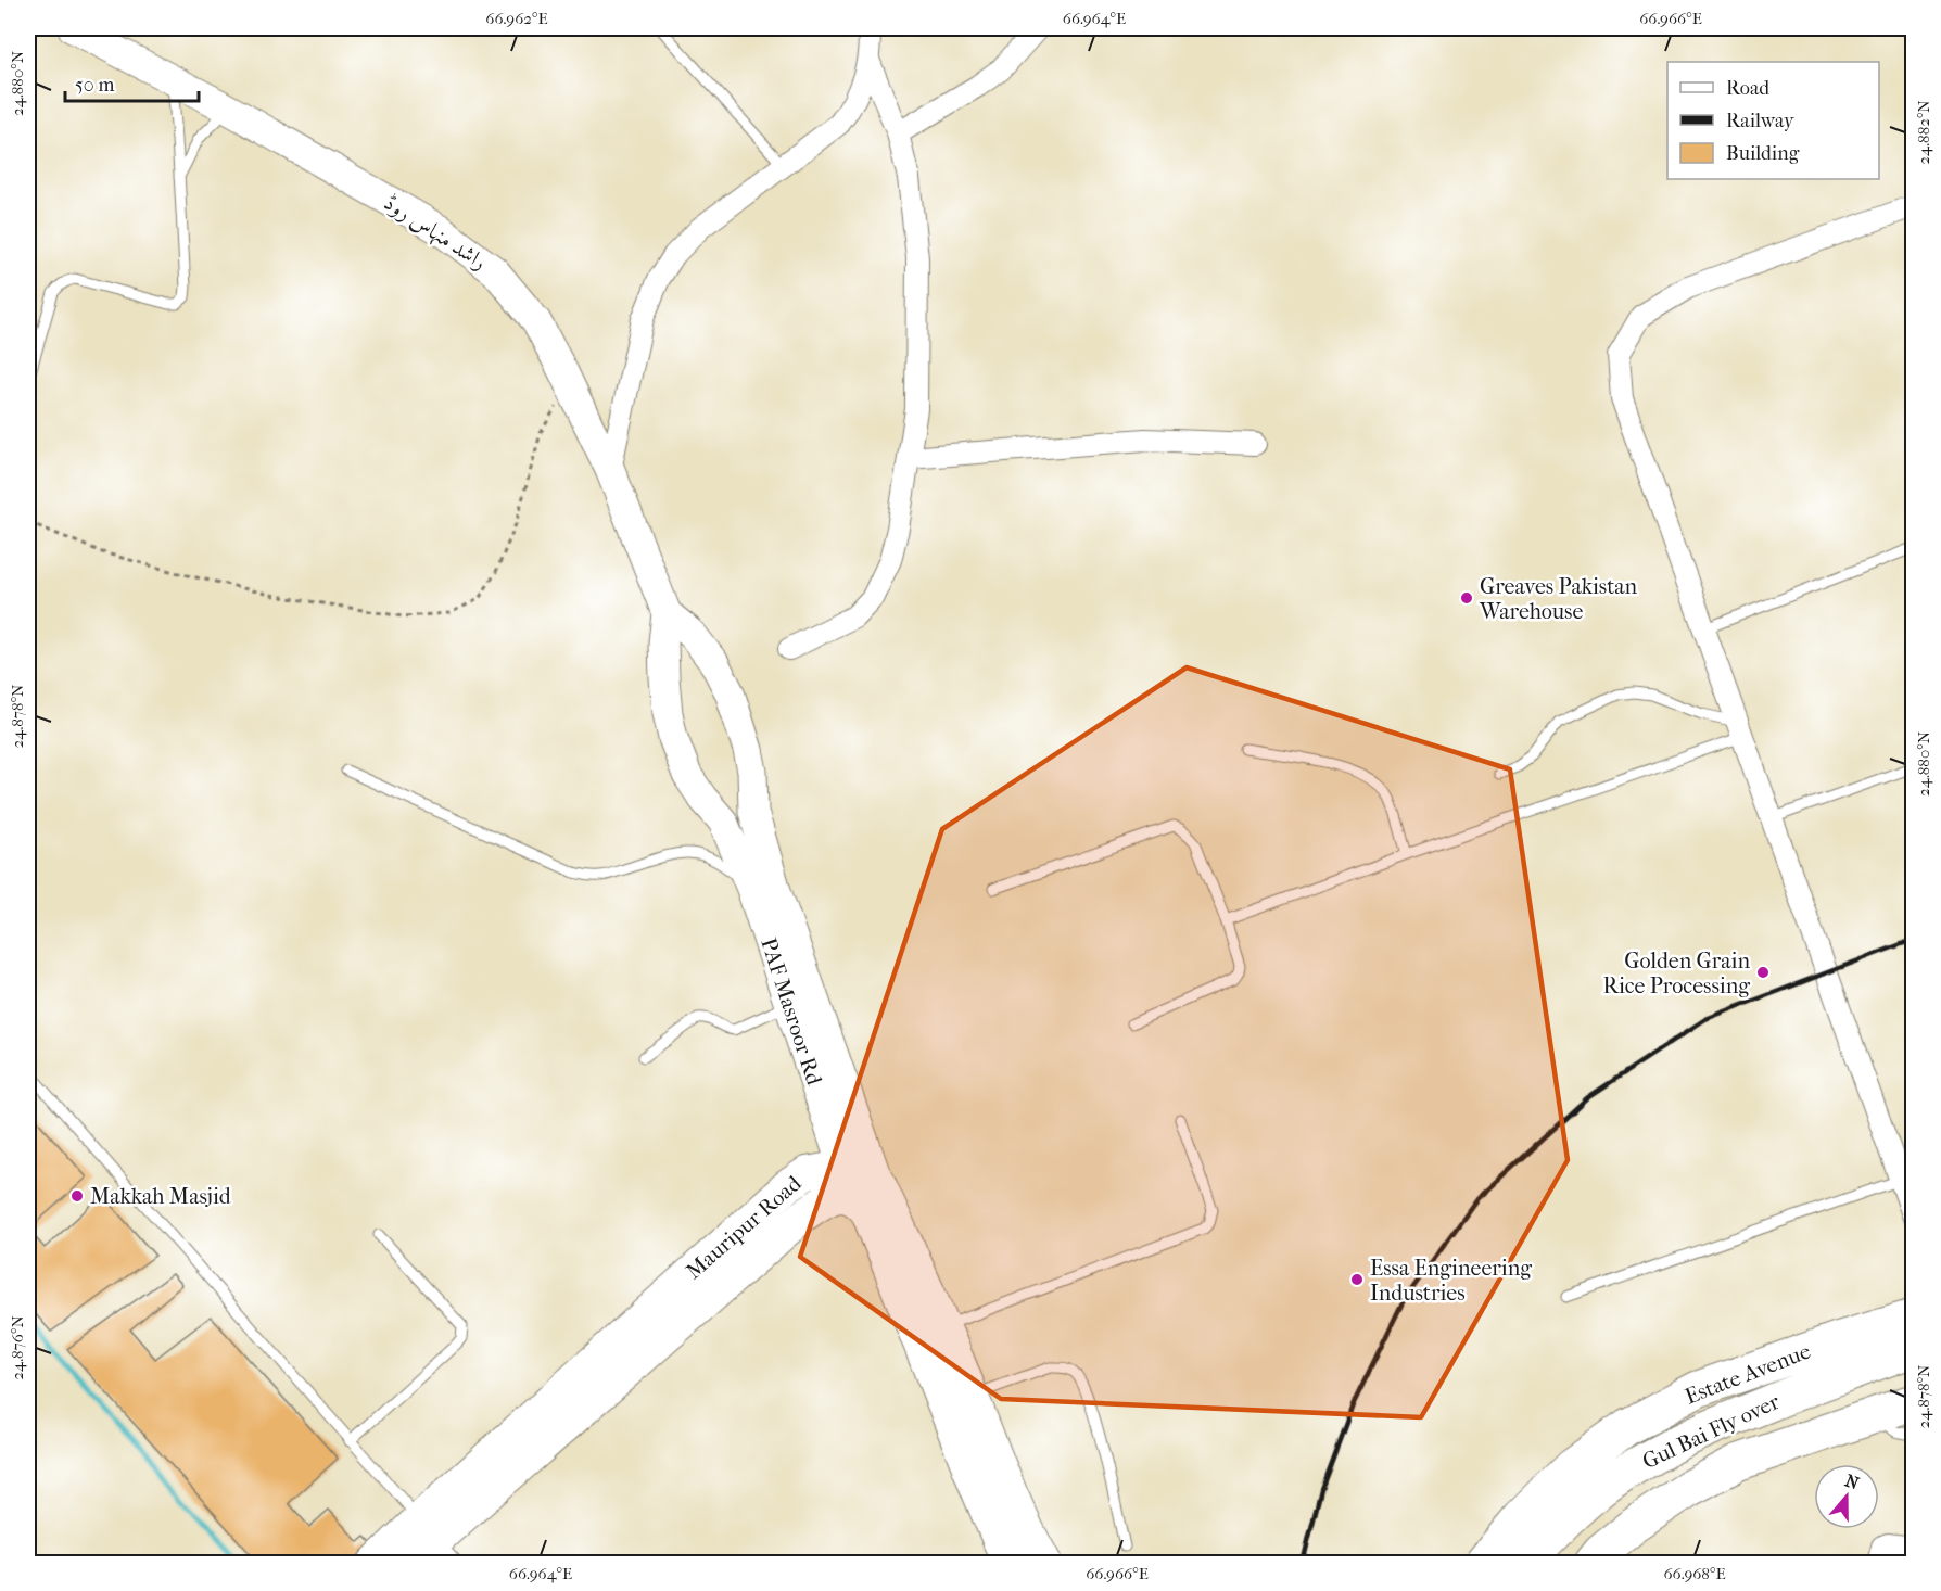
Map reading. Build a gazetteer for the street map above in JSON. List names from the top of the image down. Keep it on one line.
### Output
{"streets":{"highway":["Estate Avenue","Gul Bai Fly over"],"main road":["راشد منہاس روڈ","PAF Masroor Rd","Mauripur Road"]},"crossings":[["راشد منہاس روڈ","PAF Masroor Rd"],["PAF Masroor Rd","Mauripur Road"]],"places":["Greaves Pakistan Warehouse","Golden Grain Rice Processing","Makkah Masjid","Essa Engineering Industries"],"legend":["Road","Railway","Building"],"scale_bar":"50 m","north":"top","coordinates":["66.962°E","66.964°E","66.966°E","24.880°N","24.882°N","24.878°N","24.876°N","66.968°E"]}
